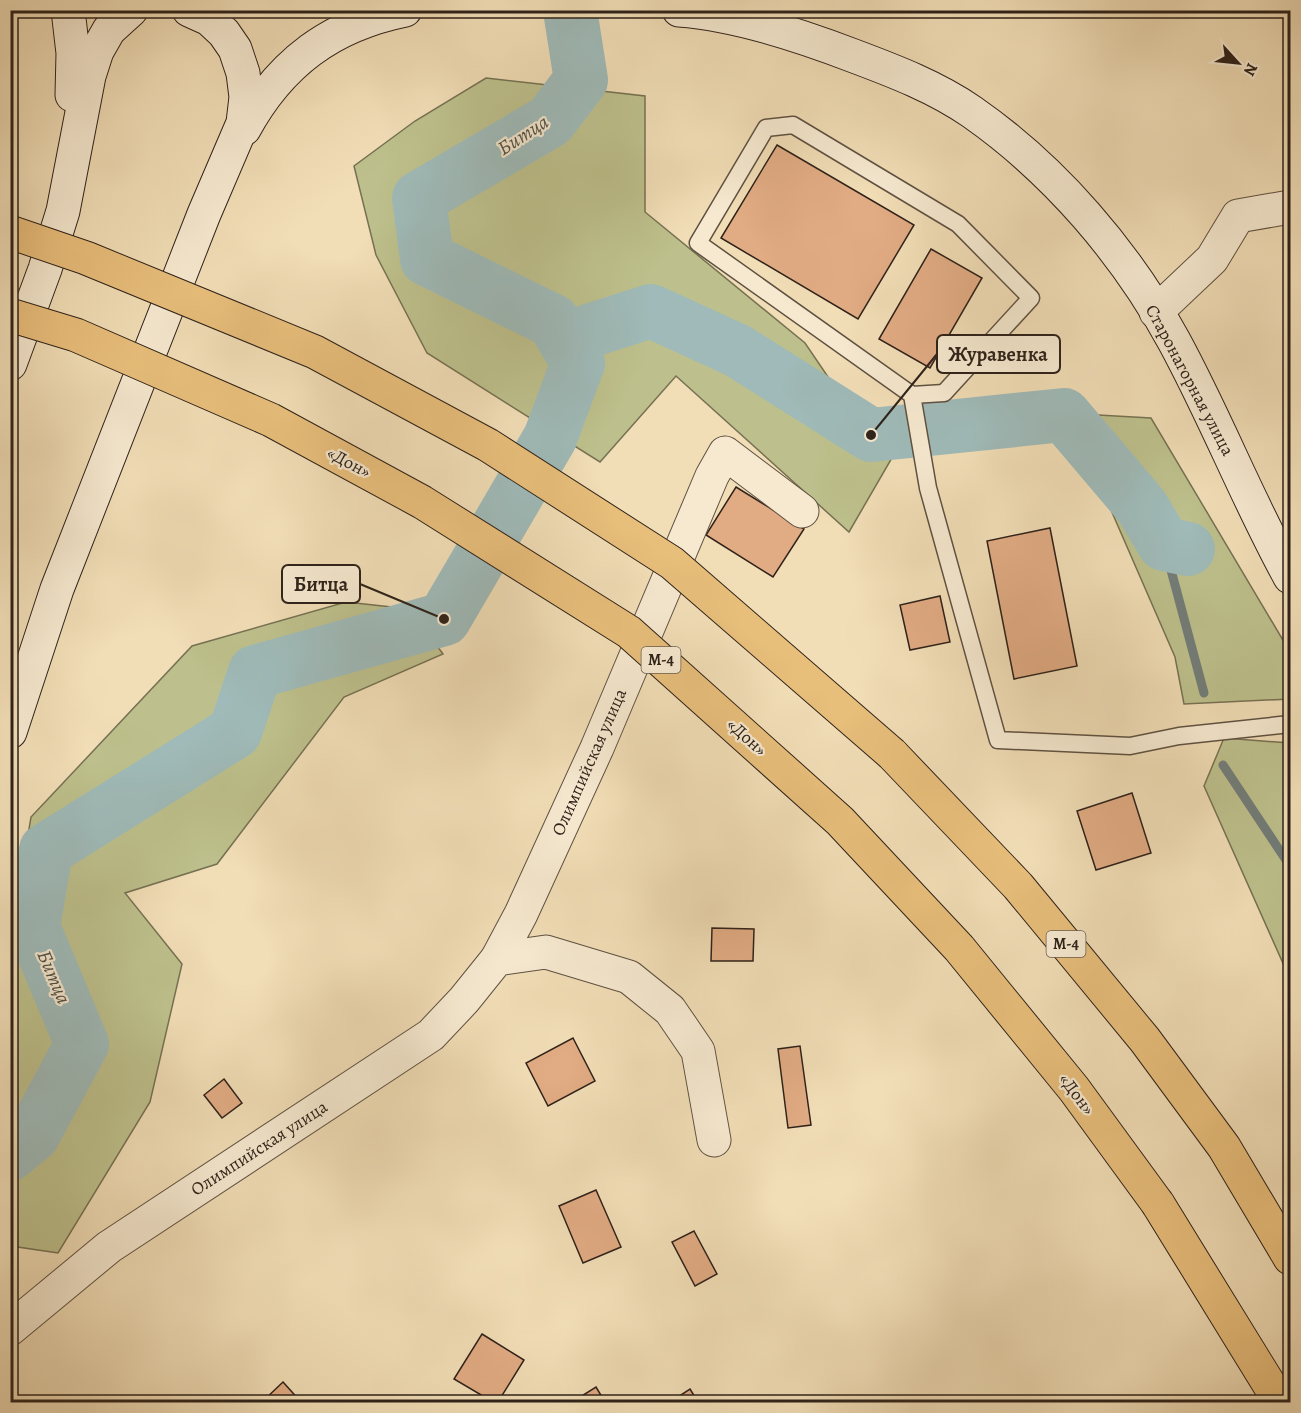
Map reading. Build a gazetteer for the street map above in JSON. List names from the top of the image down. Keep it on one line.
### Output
{"streets":{"highway":["«Дон»","М-4"],"main road":["Старонагорная улица","Олимпийская улица"]},"water":["Битца"],"places":["Журавенка","Битца"],"north":"bottom right"}
